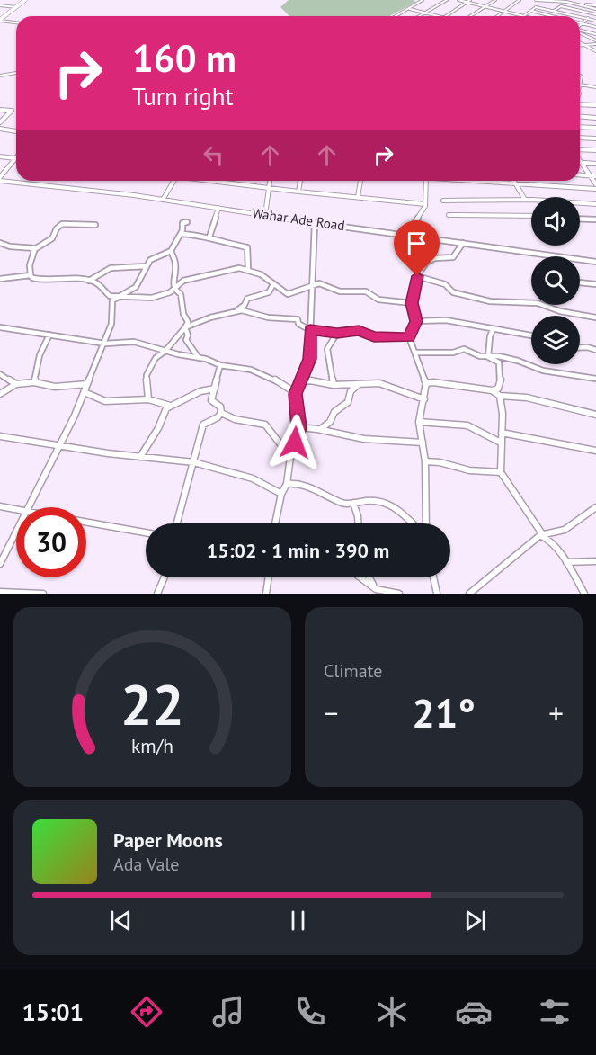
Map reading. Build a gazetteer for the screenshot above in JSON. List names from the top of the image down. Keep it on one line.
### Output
{"streets":{"street":["Wahar Ade Road"]},"page":{"turn":["160 m","Turn right"],"limit":"30","trip":"15:02 · 1 min · 390 m","tile":"Climate","heat":["−","21°","+"],"song":["Paper Moons","Ada Vale"],"tabs":"15:01","gauge":["22","km/h"]}}
